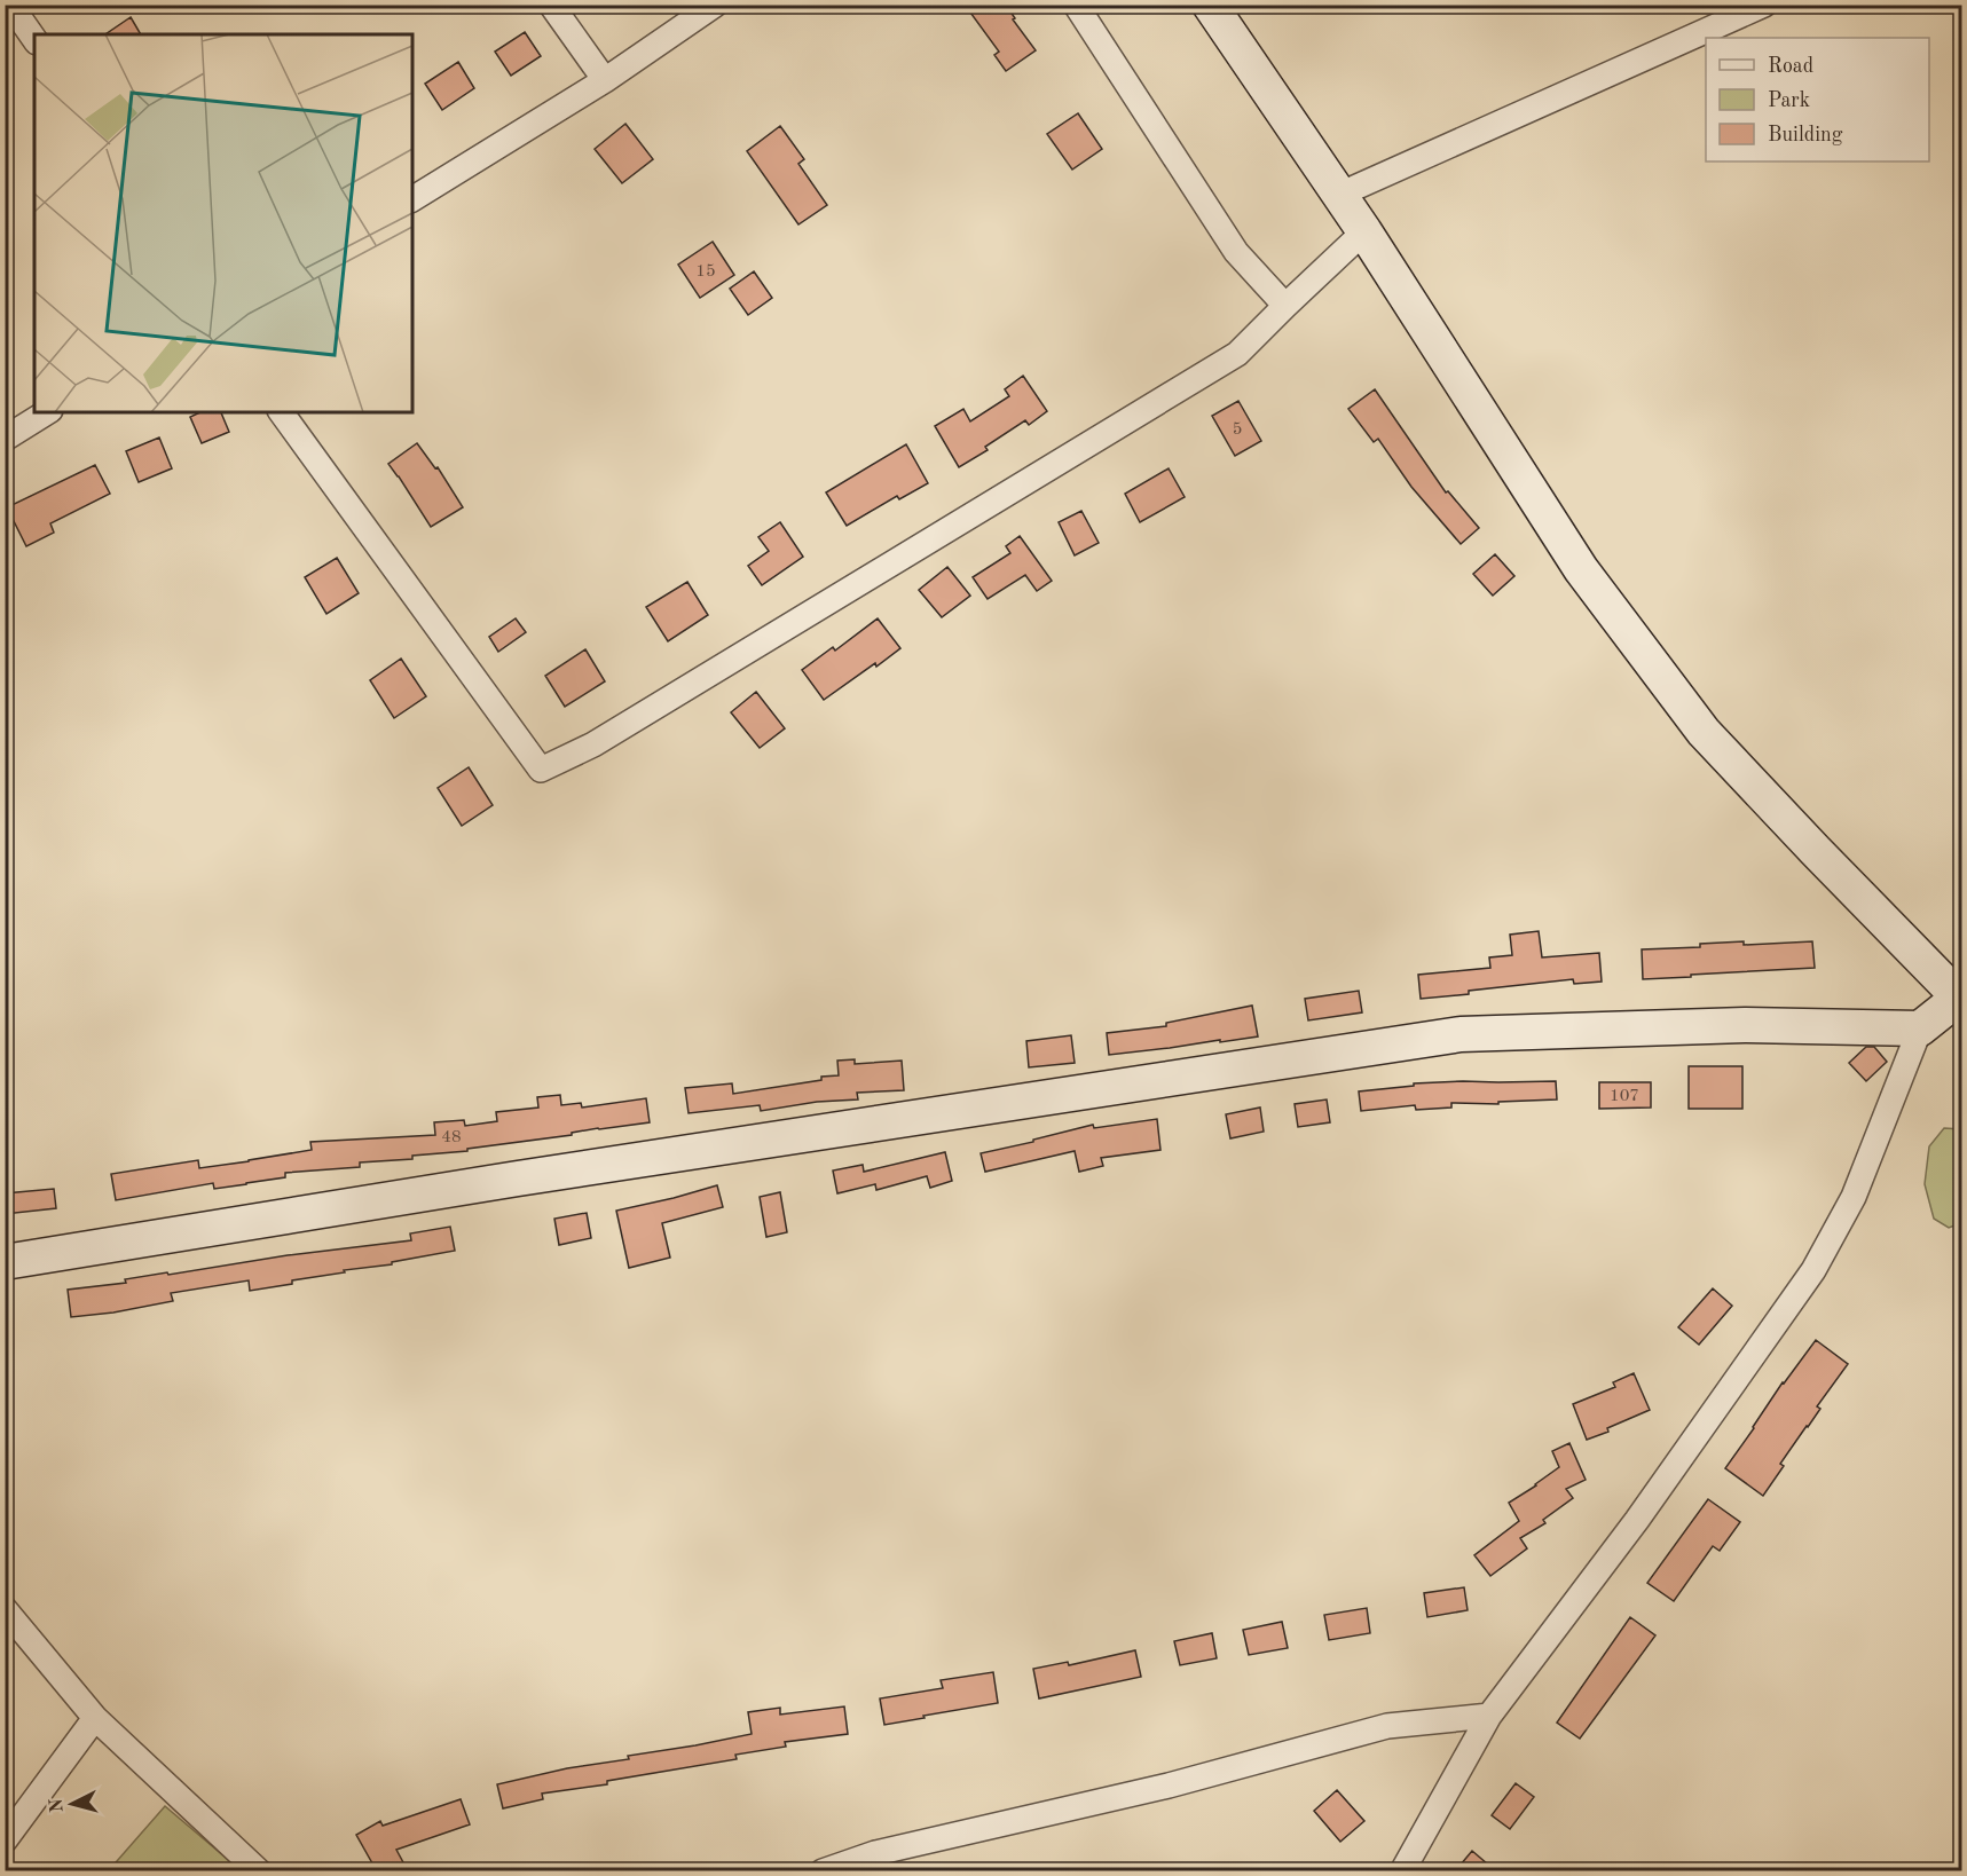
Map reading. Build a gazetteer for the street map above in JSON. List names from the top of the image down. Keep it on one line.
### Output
{"house_numbers":["15","5","107","48"],"legend":["Road","Park","Building"],"north":"left"}
